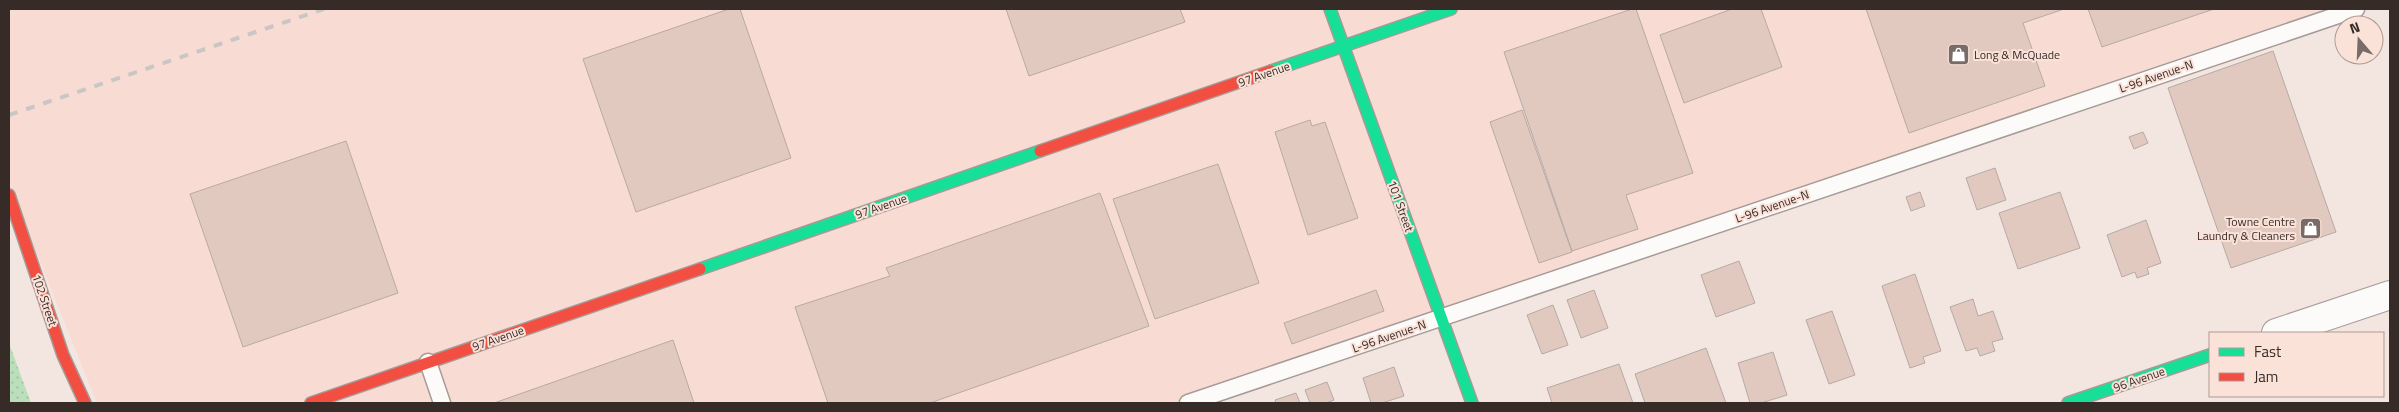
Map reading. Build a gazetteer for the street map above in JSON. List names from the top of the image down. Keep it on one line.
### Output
{"streets":{"street":["97 Avenue","101 Street","102 Street","96 Avenue"],"lane":["L-96 Avenue-N"]},"crossings":[["97 Avenue","101 Street"],["L-96 Avenue-N","101 Street"]],"places":{"shop":["Long & McQuade","Towne Centre Laundry & Cleaners"]},"legend":["Fast","Jam"],"north":"top"}
